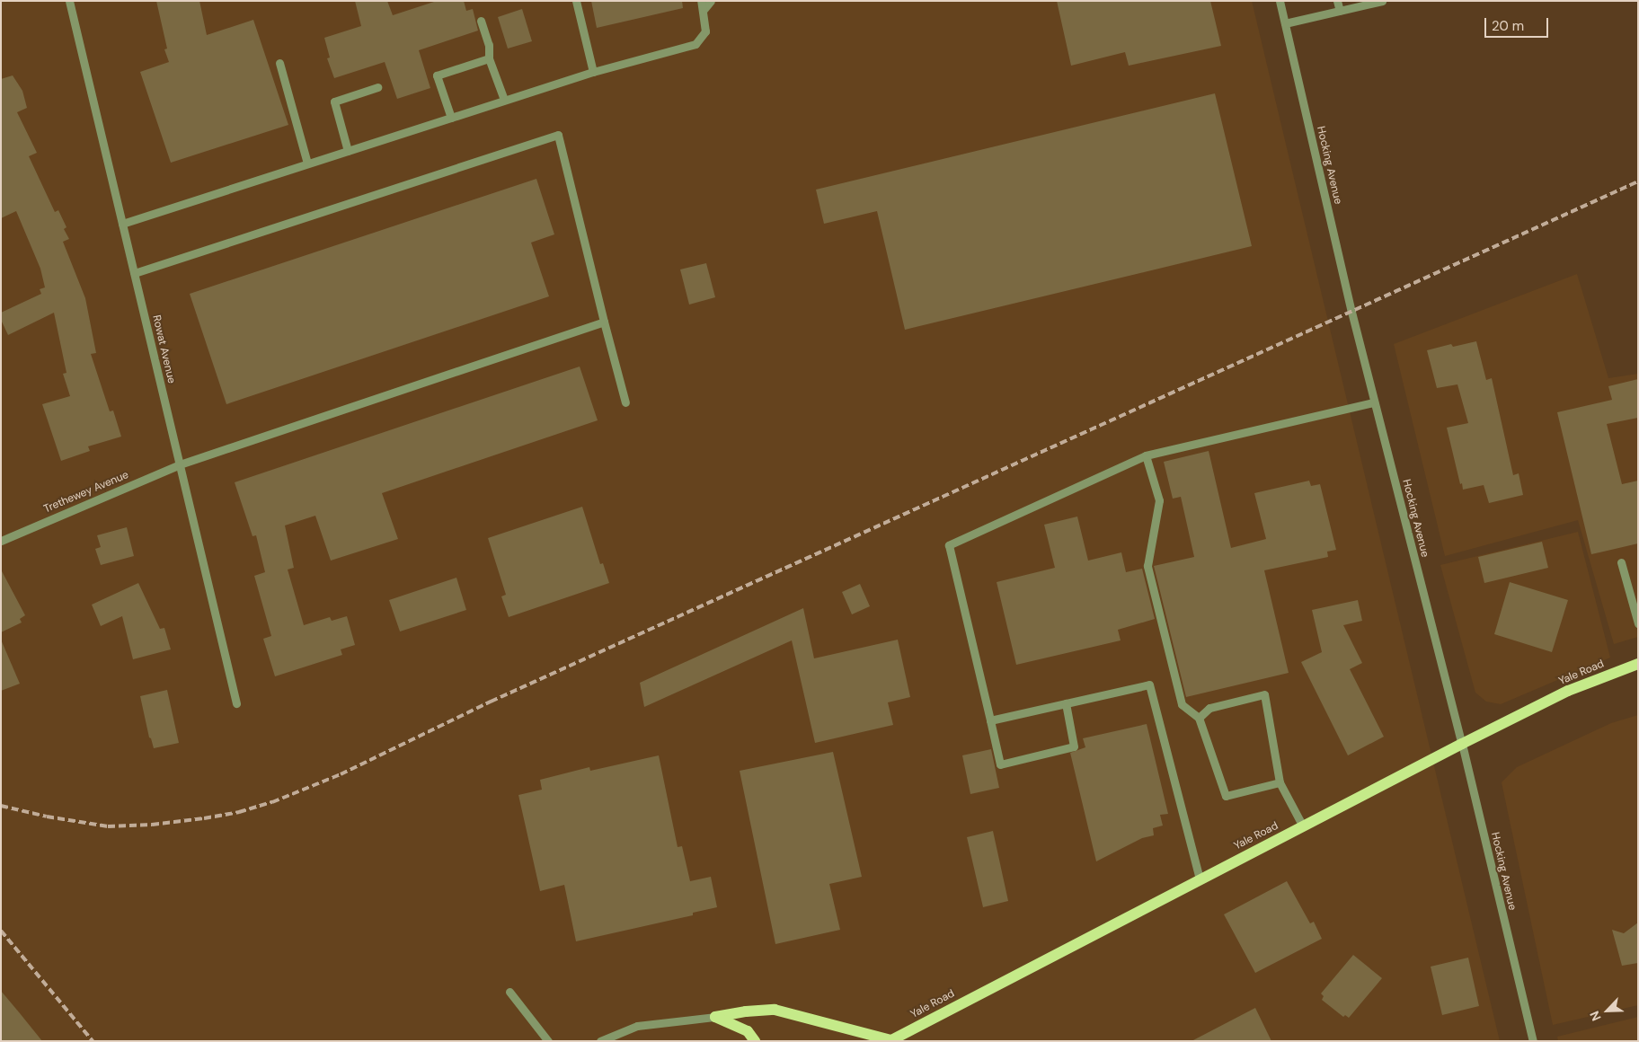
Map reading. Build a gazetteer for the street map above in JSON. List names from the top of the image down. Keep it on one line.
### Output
{"streets":{"main road":["Yale Road"],"street":["Hocking Avenue","Rowat Avenue","Trethewey Avenue"]},"crossings":[["Hocking Avenue","Yale Road"],["Rowat Avenue","Trethewey Avenue"]],"scale_bar":"20 m","north":"bottom left"}
